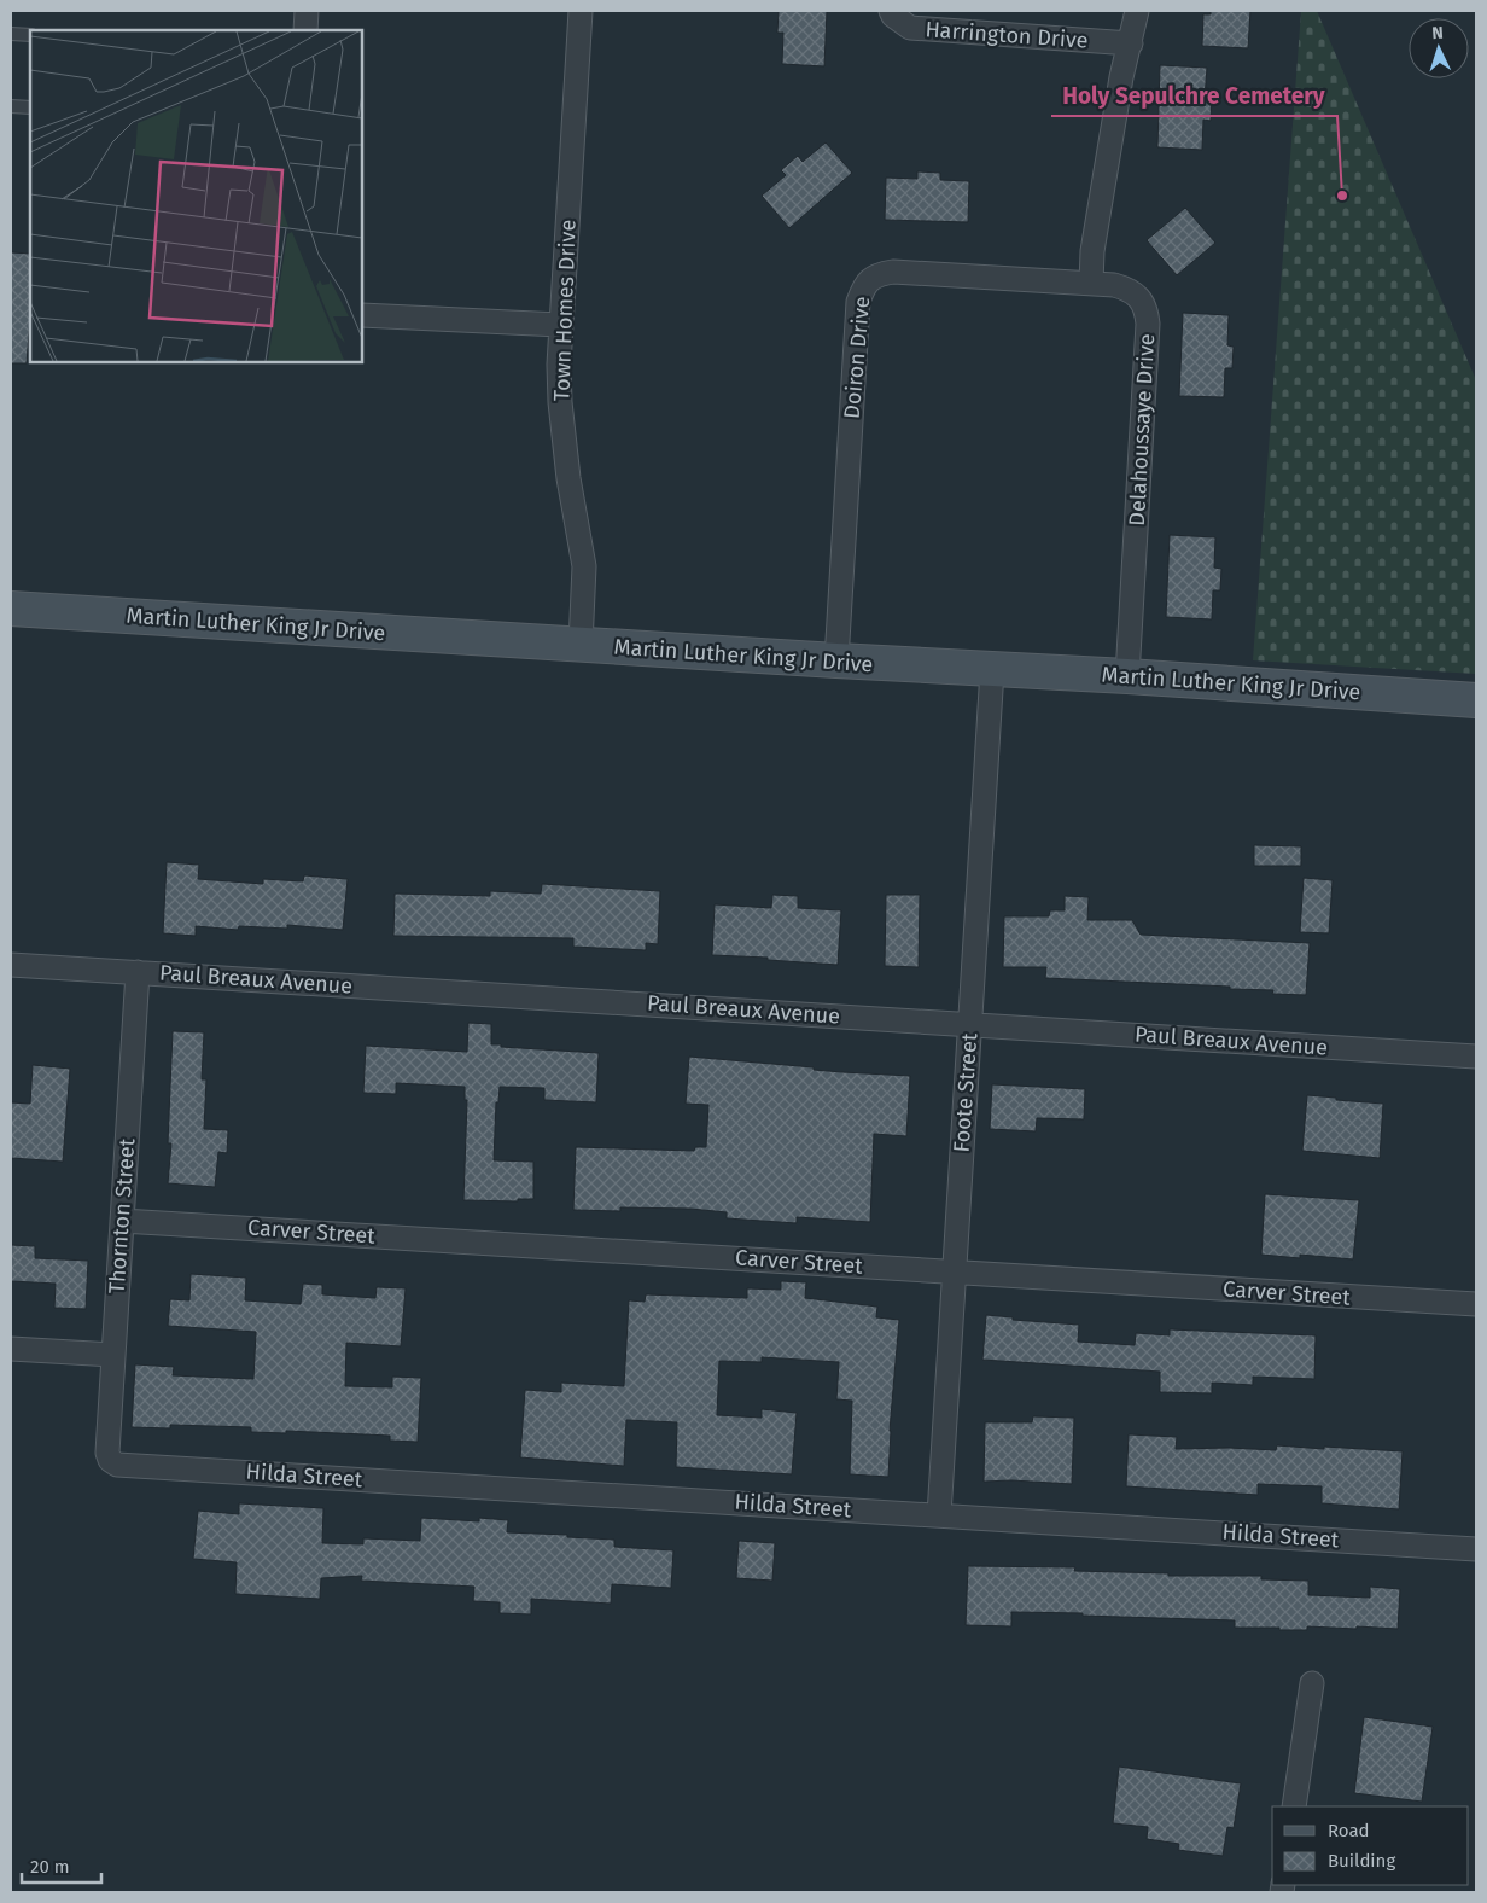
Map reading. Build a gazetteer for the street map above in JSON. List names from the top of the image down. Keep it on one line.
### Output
{"streets":{"street":["Harrington Drive","Town Homes Drive","Doiron Drive","Delahoussaye Drive","Martin Luther King Jr Drive","Paul Breaux Avenue","Foote Street","Thornton Street","Carver Street","Hilda Street"]},"crossings":[["Town Homes Drive","Martin Luther King Jr Drive"],["Doiron Drive","Delahoussaye Drive"],["Doiron Drive","Martin Luther King Jr Drive"],["Delahoussaye Drive","Martin Luther King Jr Drive"],["Martin Luther King Jr Drive","Foote Street"],["Paul Breaux Avenue","Foote Street"],["Paul Breaux Avenue","Thornton Street"],["Foote Street","Carver Street"],["Foote Street","Hilda Street"],["Thornton Street","Carver Street"],["Thornton Street","Hilda Street"]],"places":["Holy Sepulchre Cemetery"],"legend":["Road","Building"],"scale_bar":"20 m","north":"top"}
